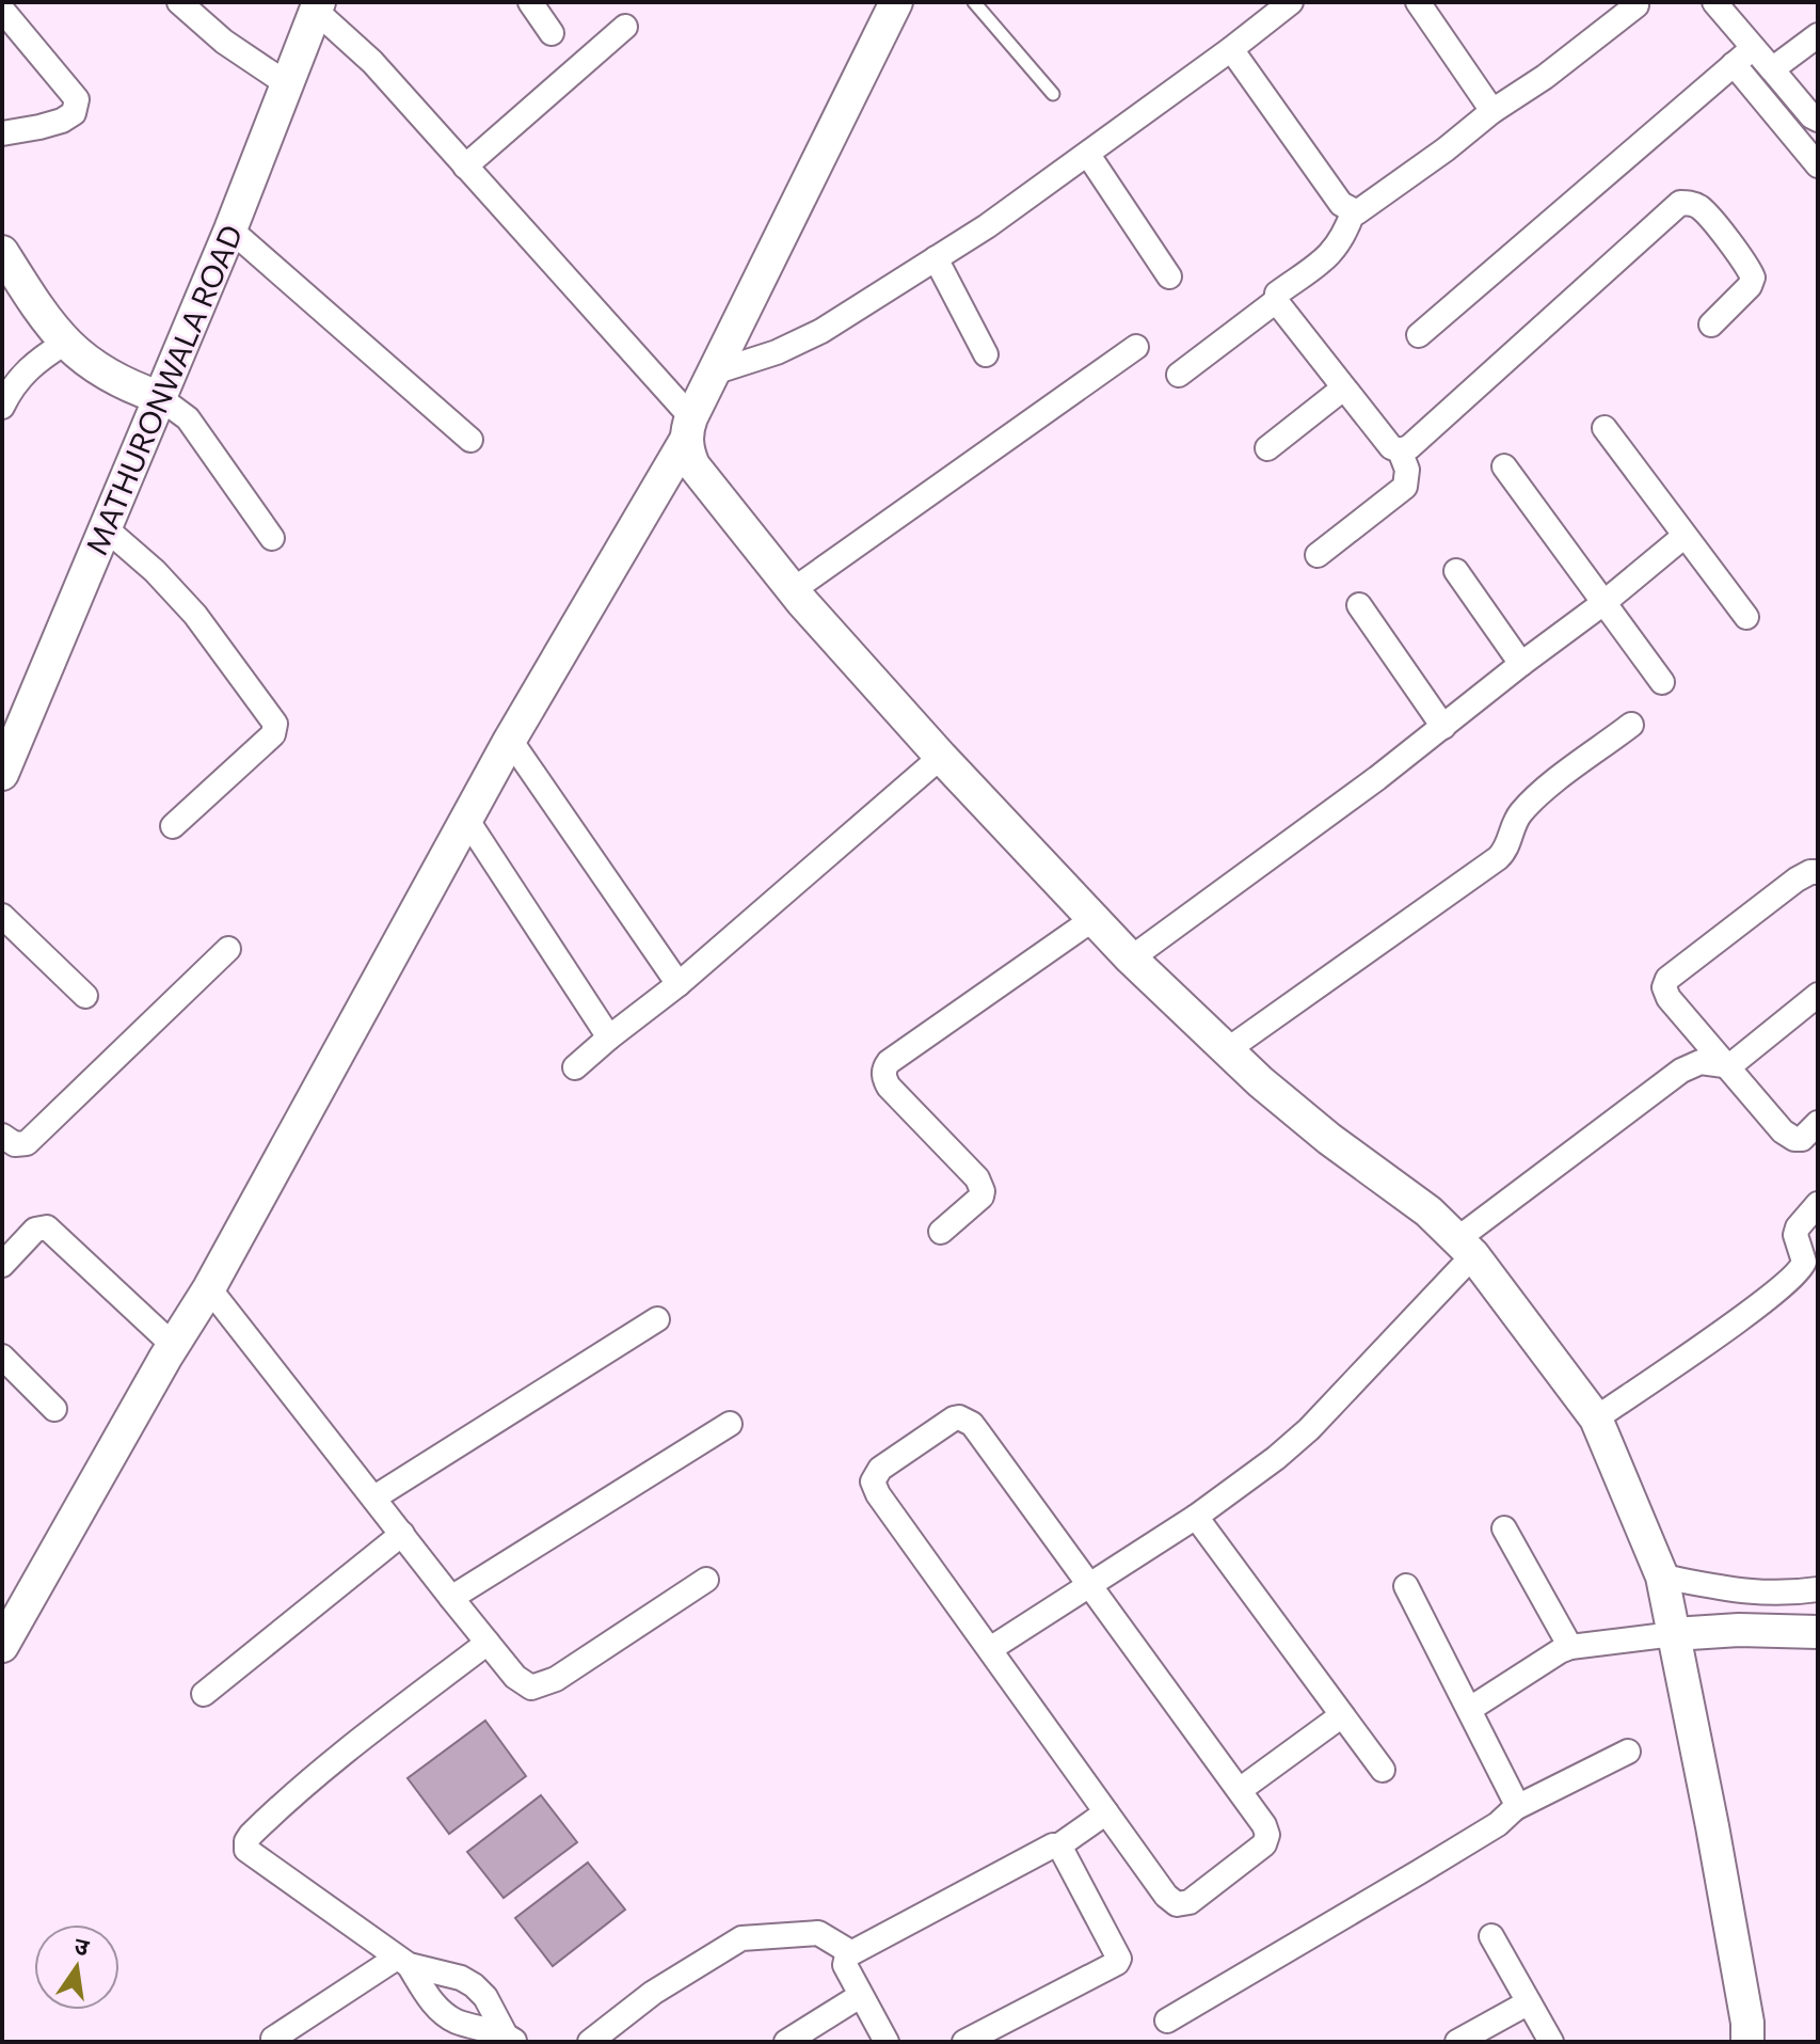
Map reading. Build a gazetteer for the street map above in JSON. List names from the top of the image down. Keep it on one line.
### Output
{"streets":{"main road":["MATHURONWALA ROAD"]},"north":"top"}
